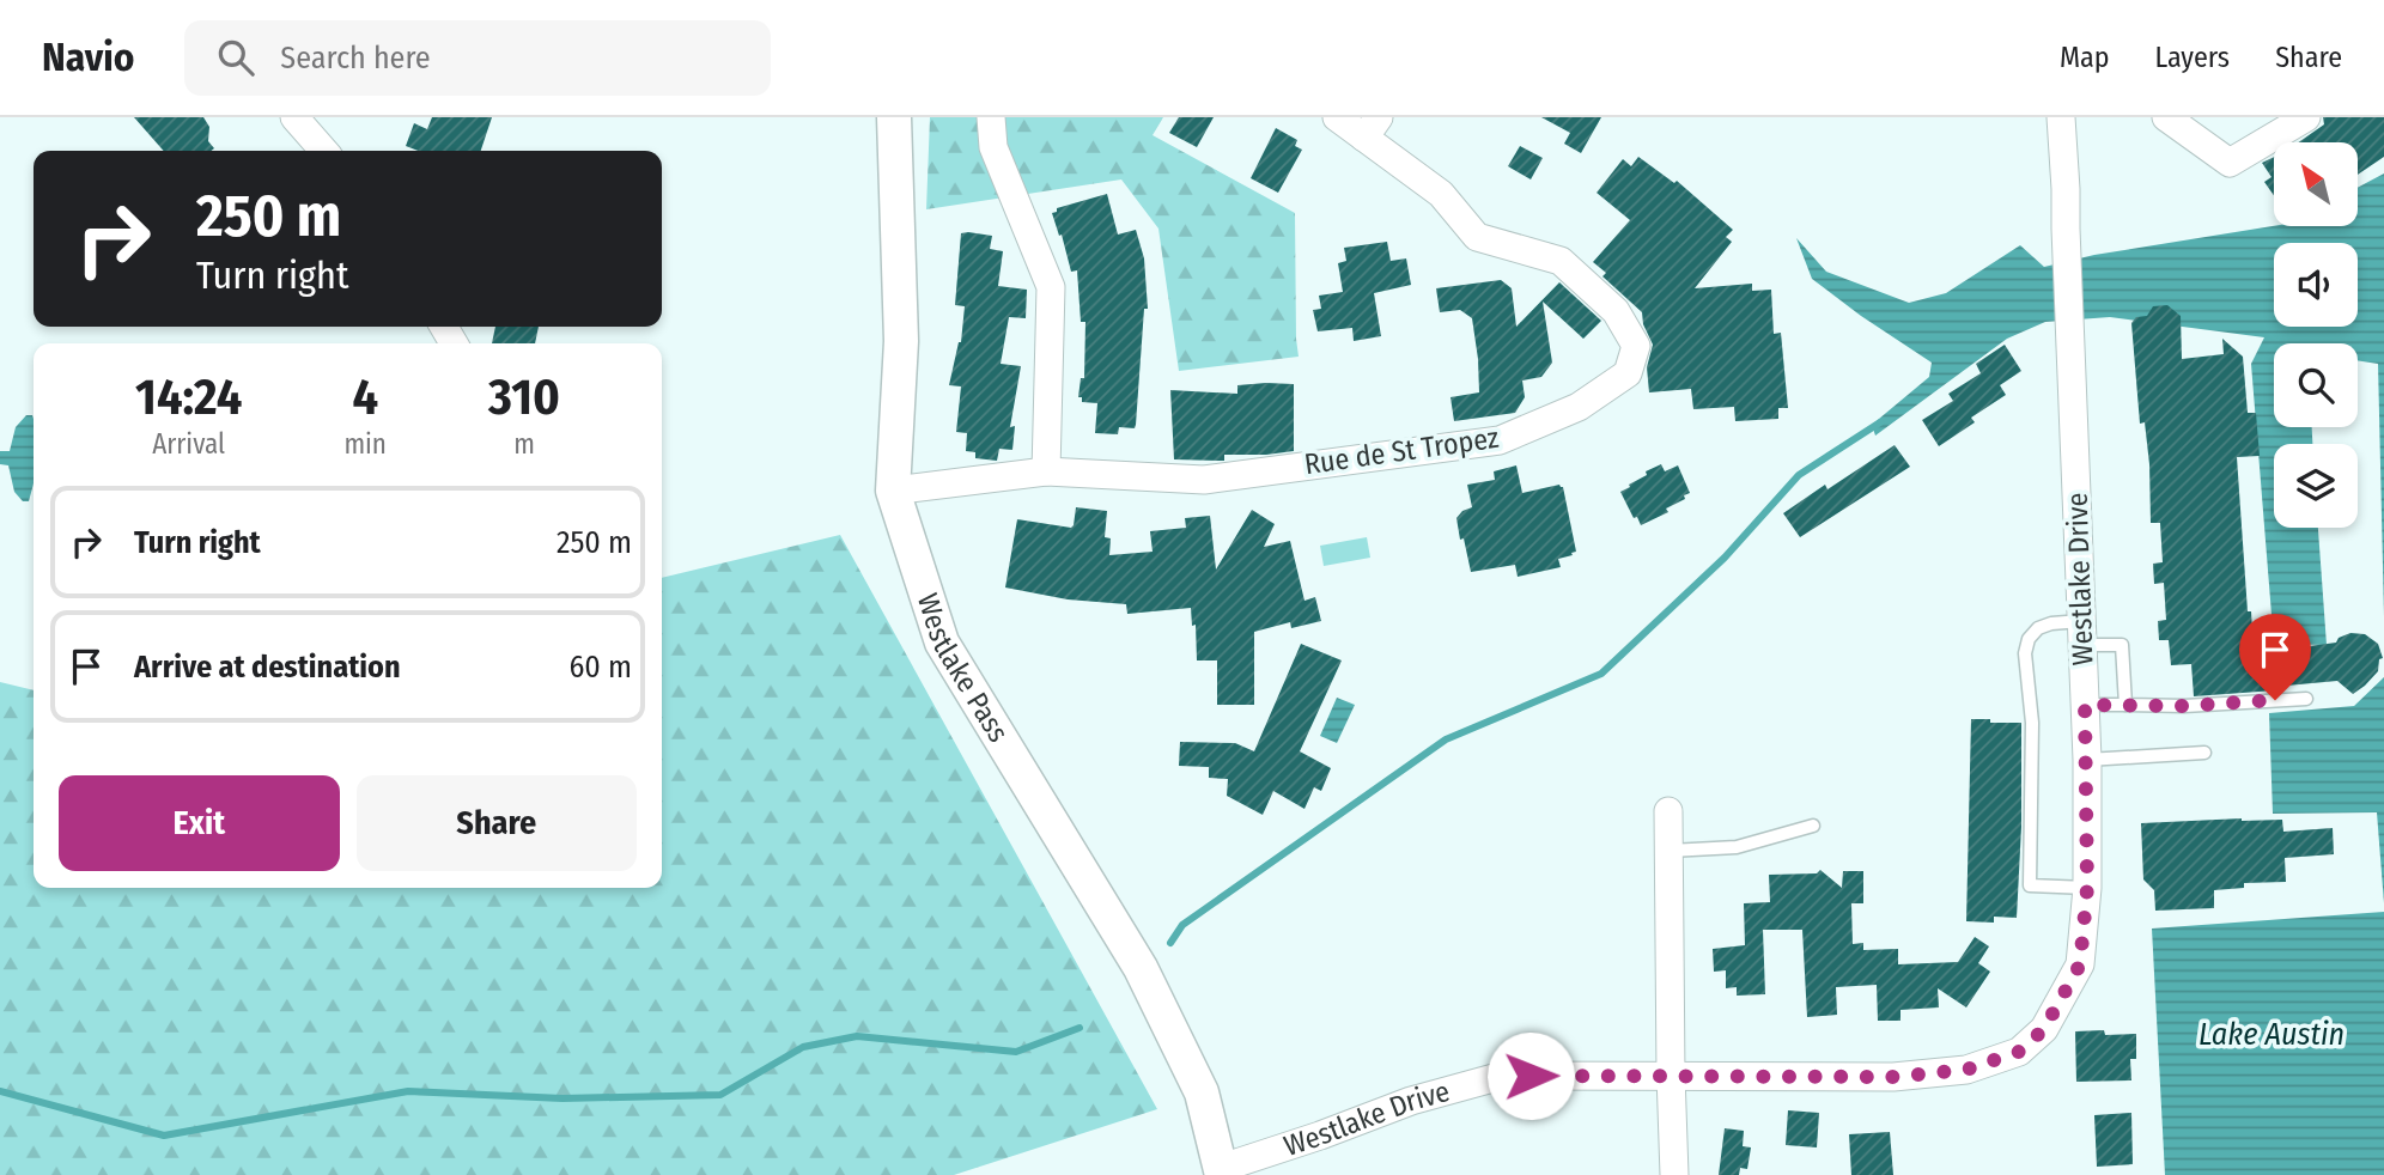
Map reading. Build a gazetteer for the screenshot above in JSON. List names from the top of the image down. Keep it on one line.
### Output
{"streets":{"street":["Rue de St Tropez","Westlake Drive","Westlake Pass"]},"crossings":[["Rue de St Tropez","Westlake Pass"],["Westlake Drive","Westlake Pass"]],"water":["Lake Austin"],"north":"top left","page":{"header":"Navio","search":"Search here","nav":["Map","Layers","Share"],"turn":["250 m","Turn right"],"eta":["14:24","Arrival","4","min","310","m"],"list":[{"name":"Turn right","value":"250 m"},{"name":"Arrive at destination","value":"60 m"}],"buttons":["Exit","Share"]}}
